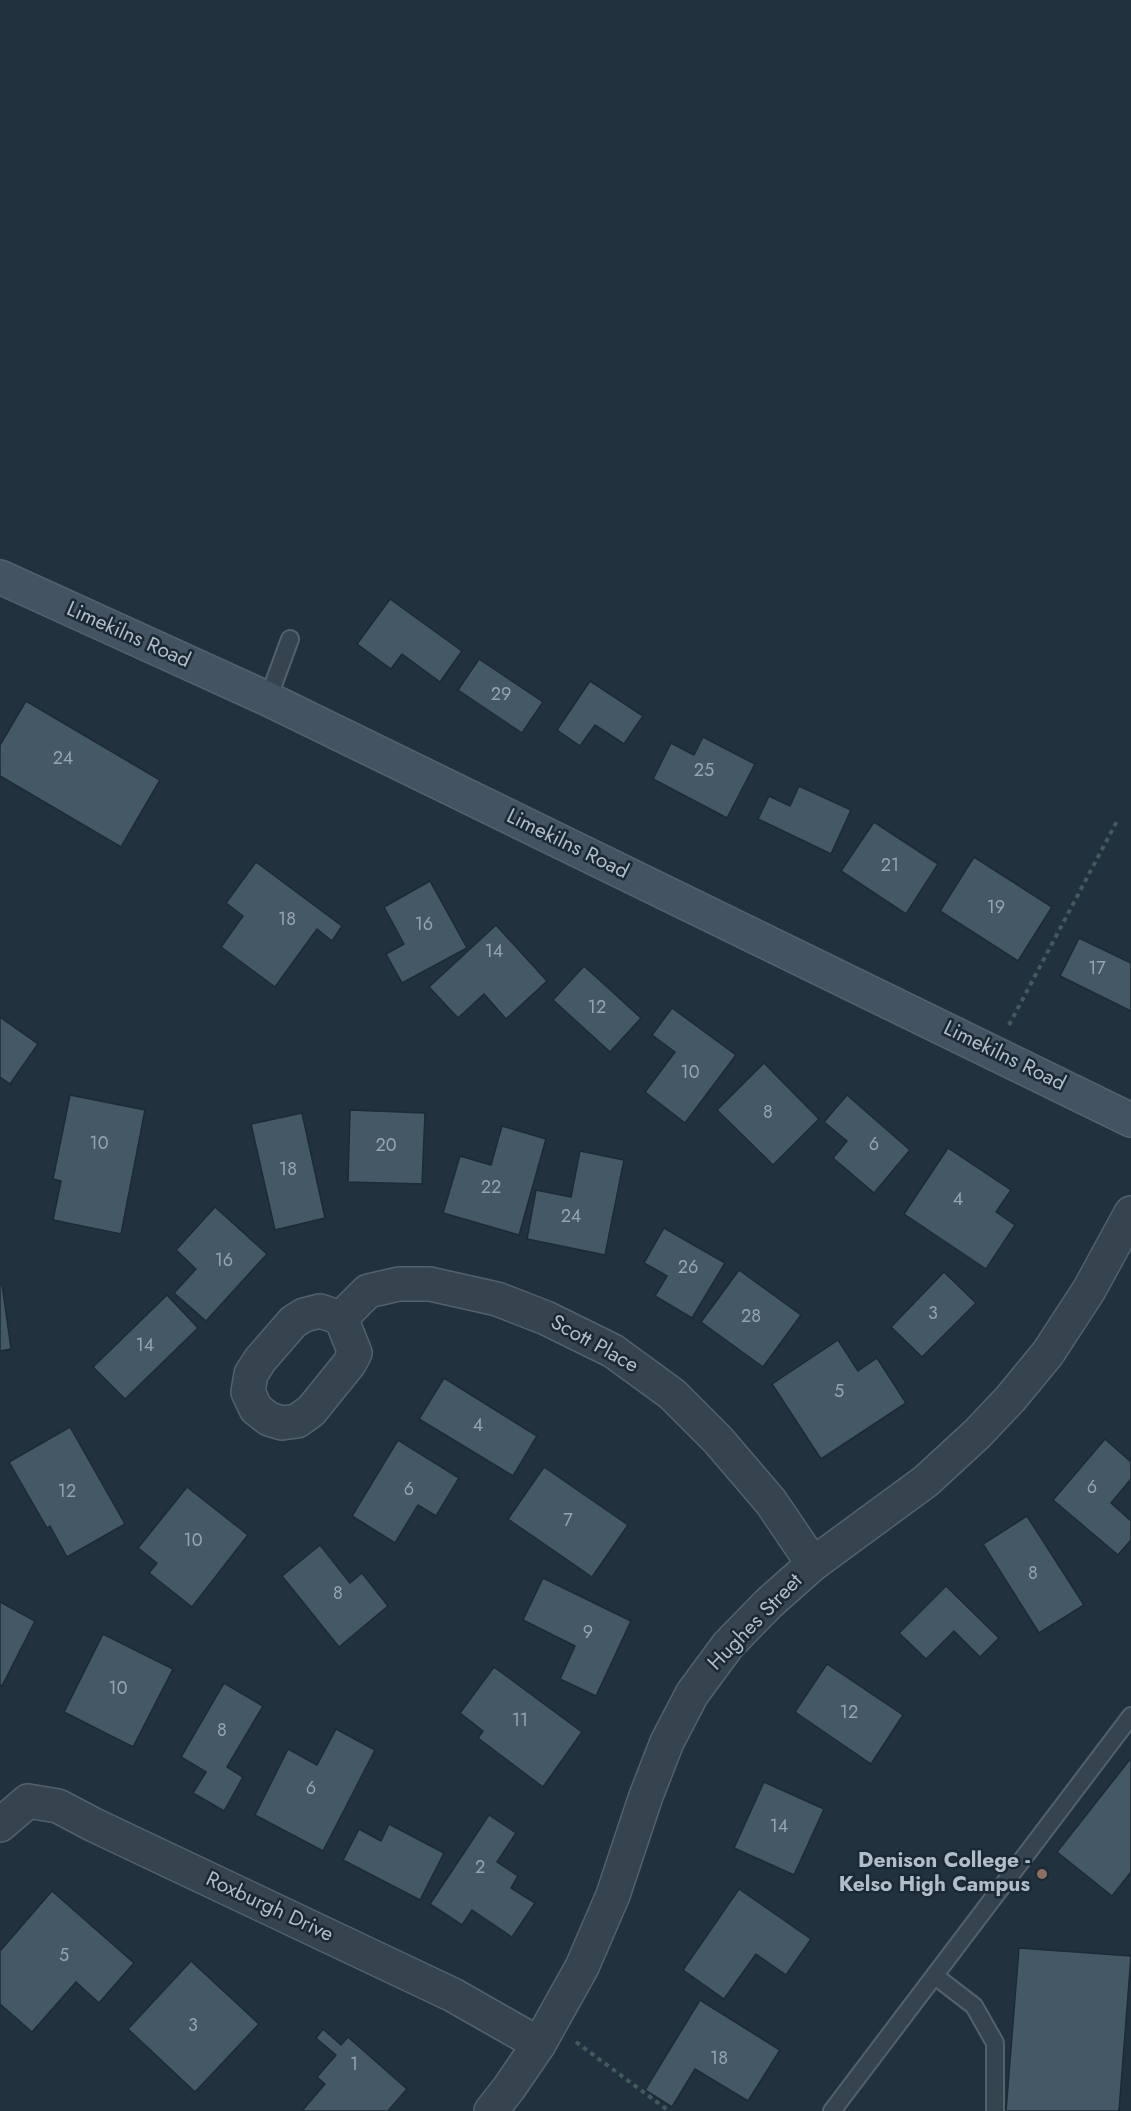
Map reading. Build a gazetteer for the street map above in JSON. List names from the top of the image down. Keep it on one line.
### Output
{"streets":{"main road":["Limekilns Road"],"street":["Scott Place","Hughes Street","Roxburgh Drive"]},"crossings":[["Scott Place","Hughes Street"],["Hughes Street","Roxburgh Drive"]],"places":["Denison College - Kelso High Campus"],"house_numbers":["29","24","25","21","19","18","16","14","17","12","10","8","10","6","20","18","22","4","24","16","26","3","28","14","5","4","6","6","12","7","10","8","8","9","10","12","11","8","6","14","2","5","3","18","1"]}
